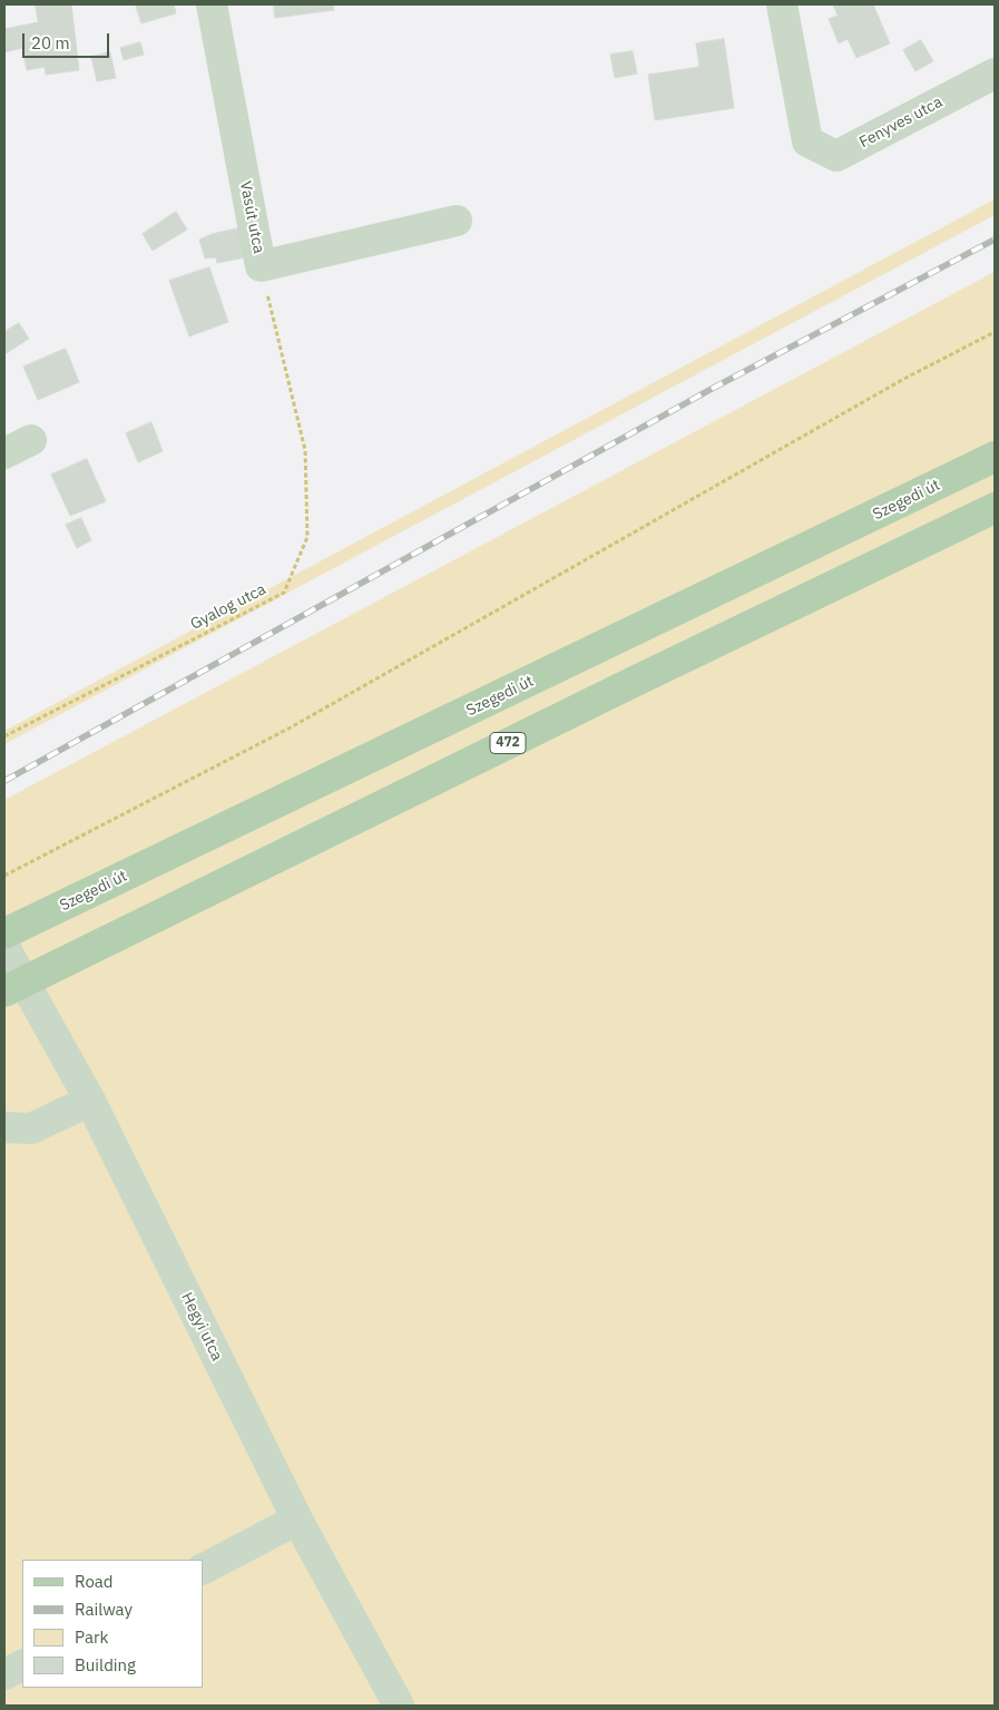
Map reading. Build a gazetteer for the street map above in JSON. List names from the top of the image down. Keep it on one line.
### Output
{"streets":{"main road":["Szegedi út","472"],"street":["Fenyves utca","Vasút utca","Hegyi utca"],"path":["Gyalog utca"]},"crossings":[["Vasút utca","Gyalog utca"],["472","Hegyi utca"]],"legend":["Road","Railway","Park","Building"],"scale_bar":"20 m"}
